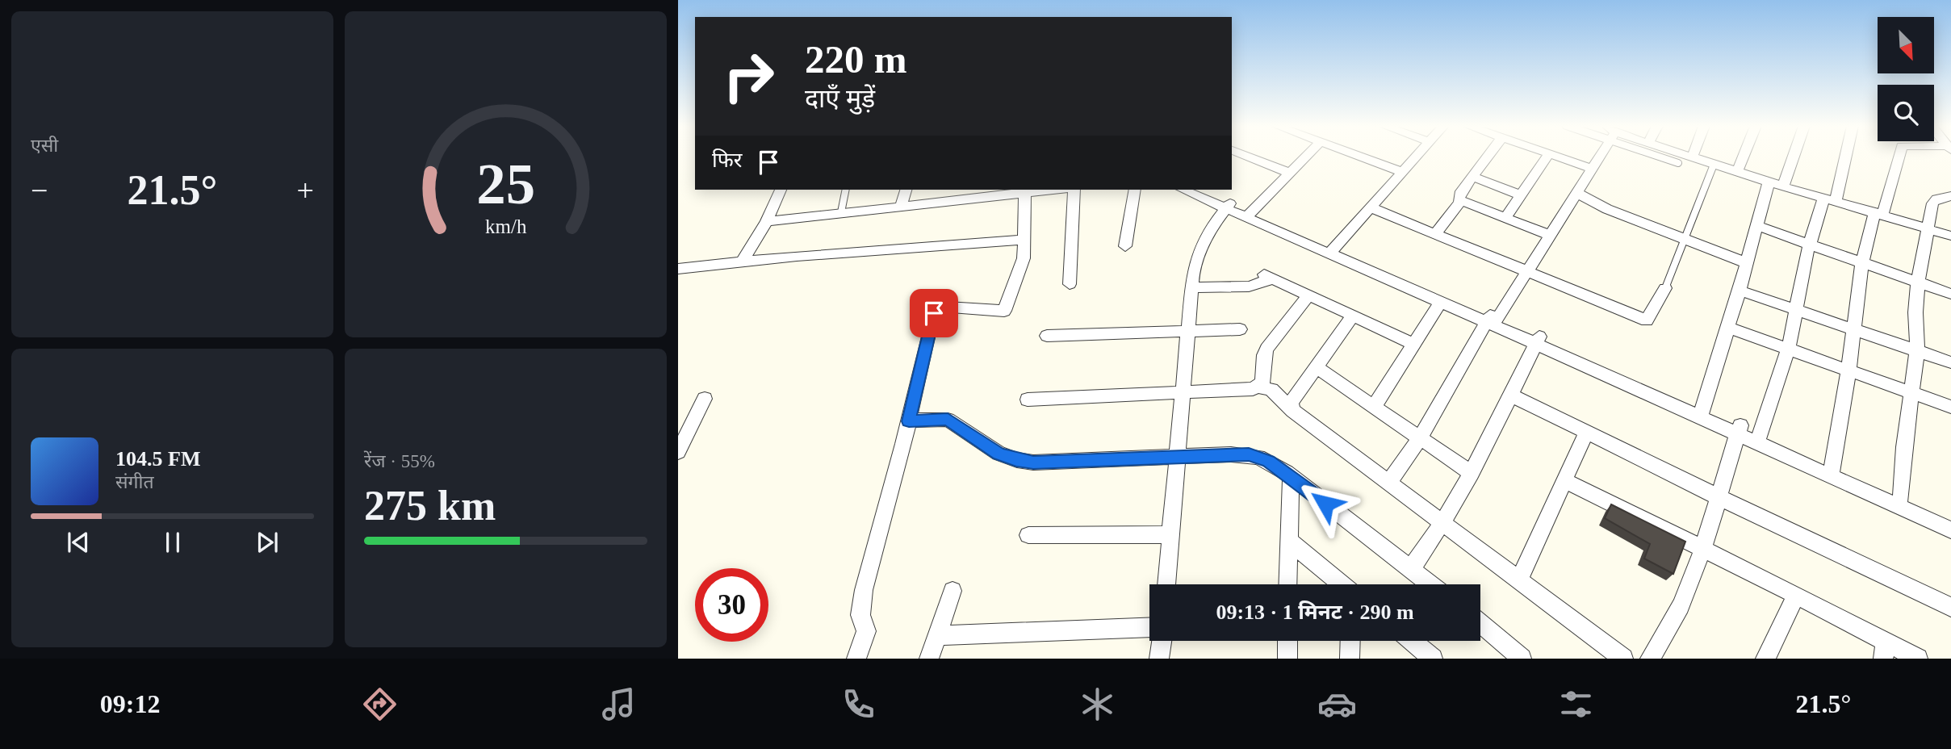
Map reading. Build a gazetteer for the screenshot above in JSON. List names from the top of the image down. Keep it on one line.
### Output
{"north":"bottom right","page":{"tile":["एसी",["रेंज · 55%","275 km"]],"turn":["220 m","दाएँ मुड़ें"],"then":"फिर","heat":["−","21.5°","+"],"song":["104.5 FM","संगीत"],"limit":"30","trip":"09:13 · 1 मिनट · 290 m","tabs":["09:12","21.5°"],"gauge":["25","km/h"]}}
